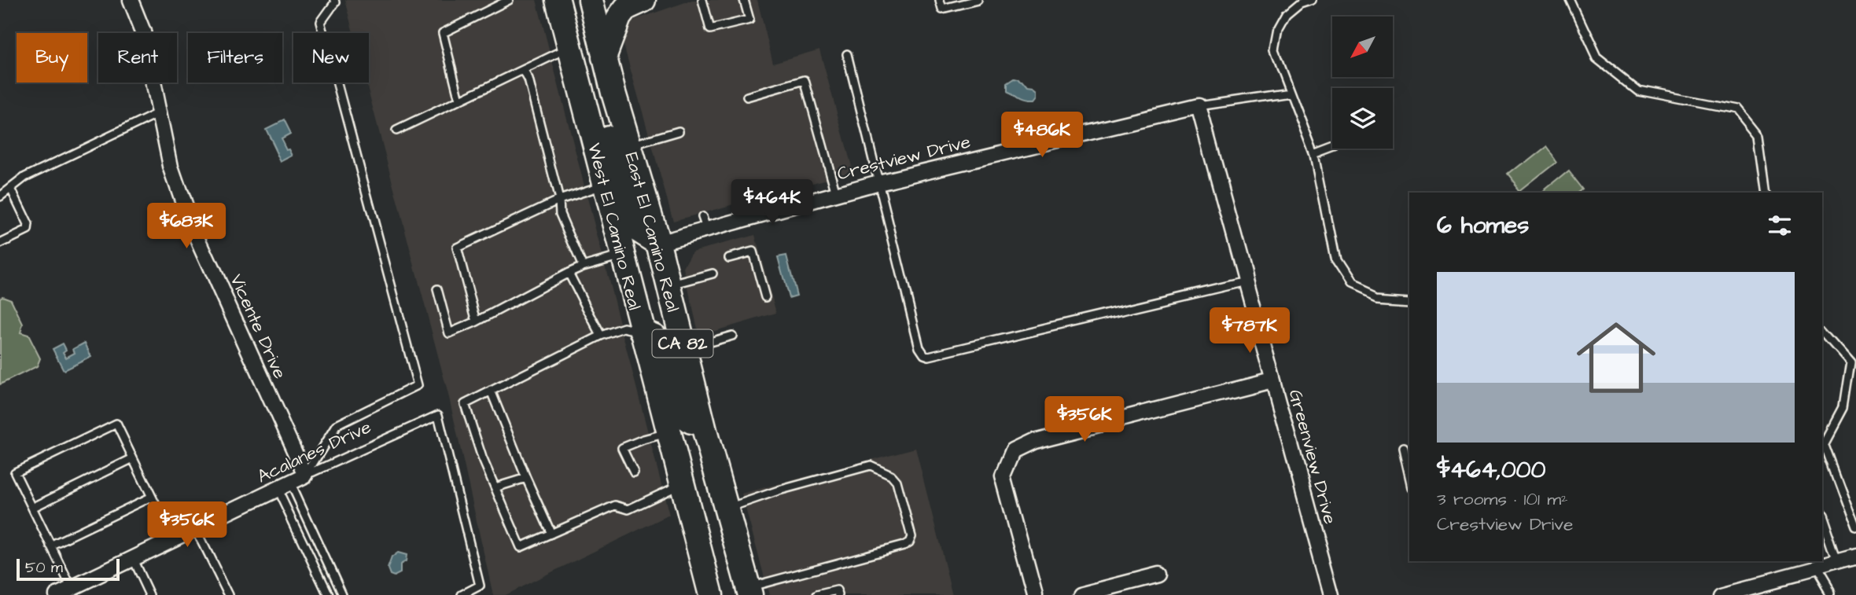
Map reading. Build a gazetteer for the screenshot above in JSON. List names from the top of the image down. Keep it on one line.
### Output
{"streets":{"main road":["West El Camino Real","East El Camino Real","CA 82"],"street":["Crestview Drive","Vicente Drive","Acalanes Drive","Greenview Drive"]},"crossings":[["Crestview Drive","East El Camino Real"],["Crestview Drive","Greenview Drive"],["West El Camino Real","CA 82"],["East El Camino Real","CA 82"],["Vicente Drive","Acalanes Drive"]],"scale_bar":"50 m","north":"bottom left","page":{"chip":["Buy","Rent","Filters","New"],"price":["$486K","$464K","$683K","$787K","$356K","$356K"],"heading":"6 homes","list":[{"name":"$464,000","note":"3 rooms · 101 m² · Crestview Drive"}],"scale":"50 m"}}
